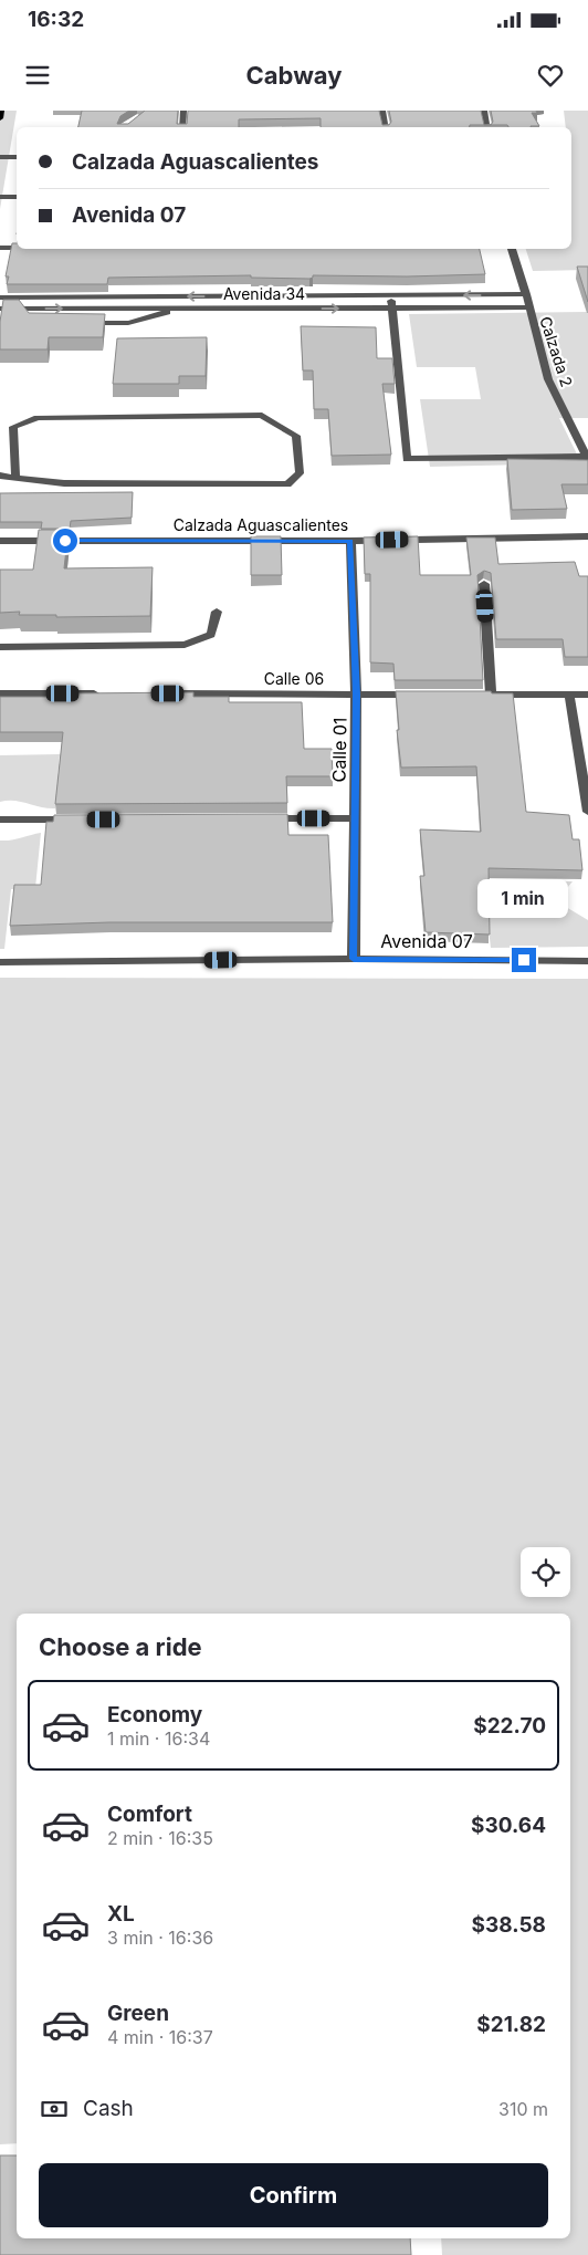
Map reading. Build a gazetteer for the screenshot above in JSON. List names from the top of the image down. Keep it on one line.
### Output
{"streets":{"street":["Avenida 34","Calzada 2","Calzada Aguascalientes","Calle 06","Calle 01","Avenida 07"]},"crossings":[["Avenida 34","Calzada 2"],["Calzada Aguascalientes","Calle 01"],["Calle 06","Calle 01"],["Calle 01","Avenida 07"]],"page":{"status":"16:32","header":"Cabway","banner":["Calzada Aguascalientes","Avenida 07"],"bubble":"1 min","heading":"Choose a ride","list":[{"name":"Economy","note":"1 min · 16:34","value":"$22.70"},{"name":"Comfort","note":"2 min · 16:35","value":"$30.64"},{"name":"XL","note":"3 min · 16:36","value":"$38.58"},{"name":"Green","note":"4 min · 16:37","value":"$21.82"}],"pay":["Cash","310 m"],"buttons":"Confirm"}}
